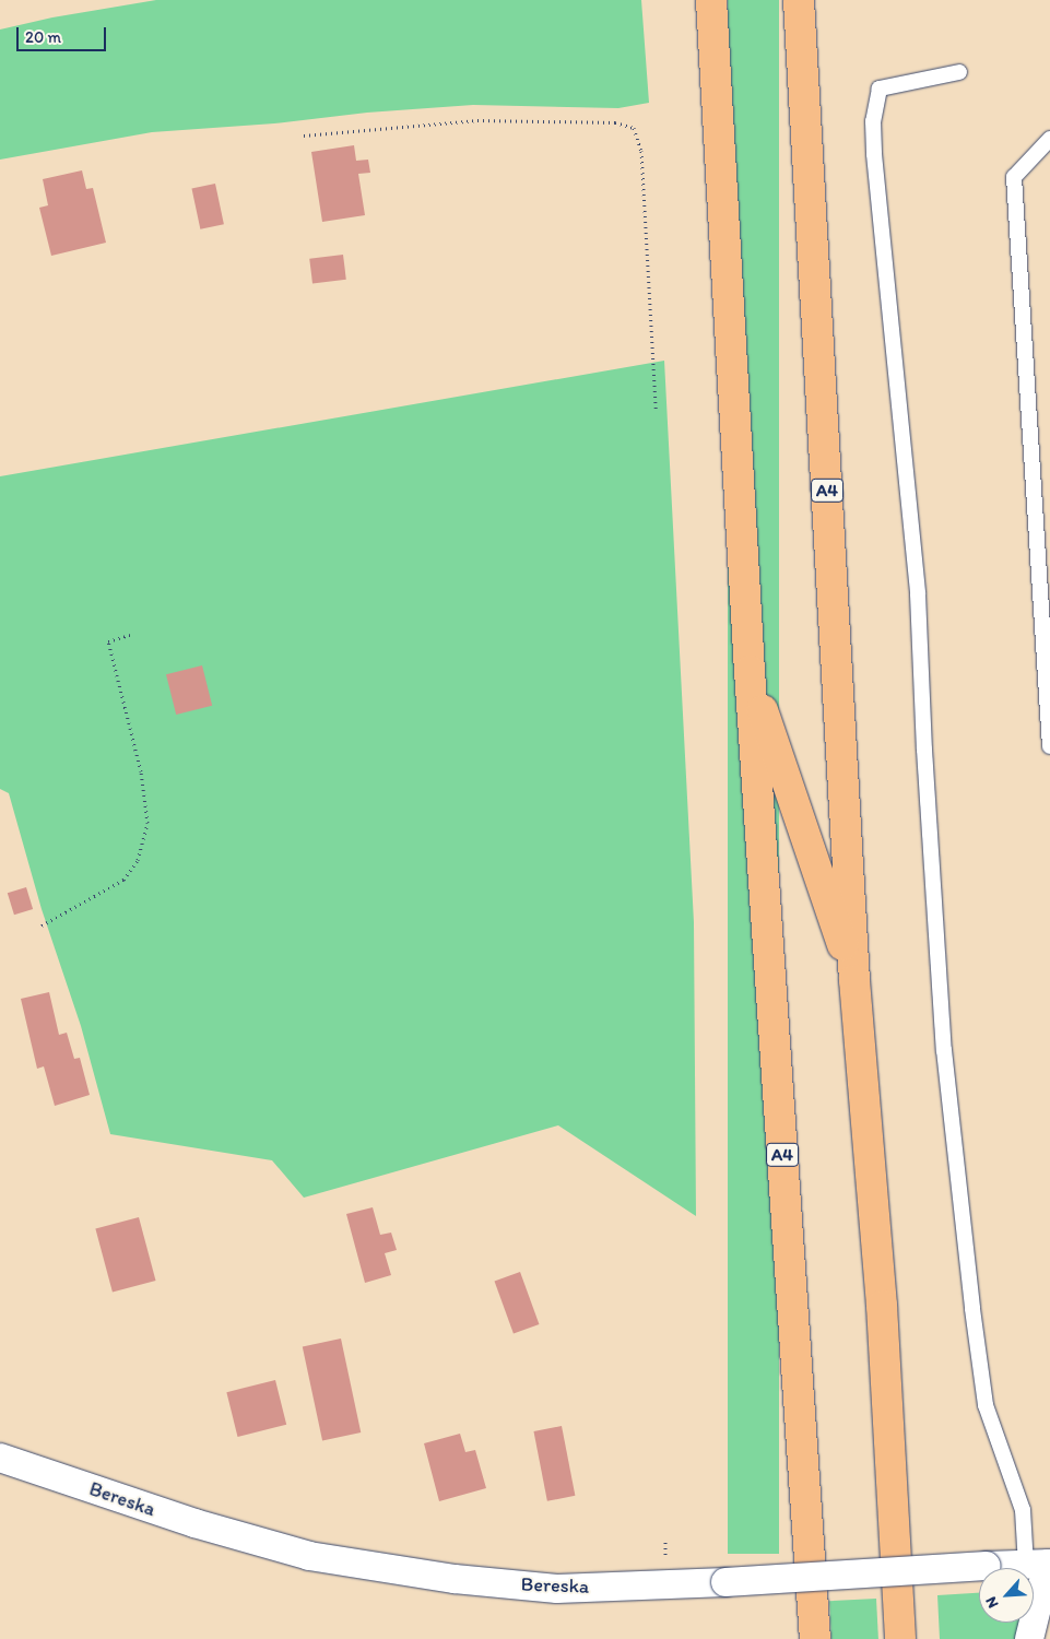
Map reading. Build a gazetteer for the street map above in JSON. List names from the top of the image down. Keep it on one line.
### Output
{"streets":{"highway":["A4"],"street":["Bereska"]},"scale_bar":"20 m","north":"bottom left"}
